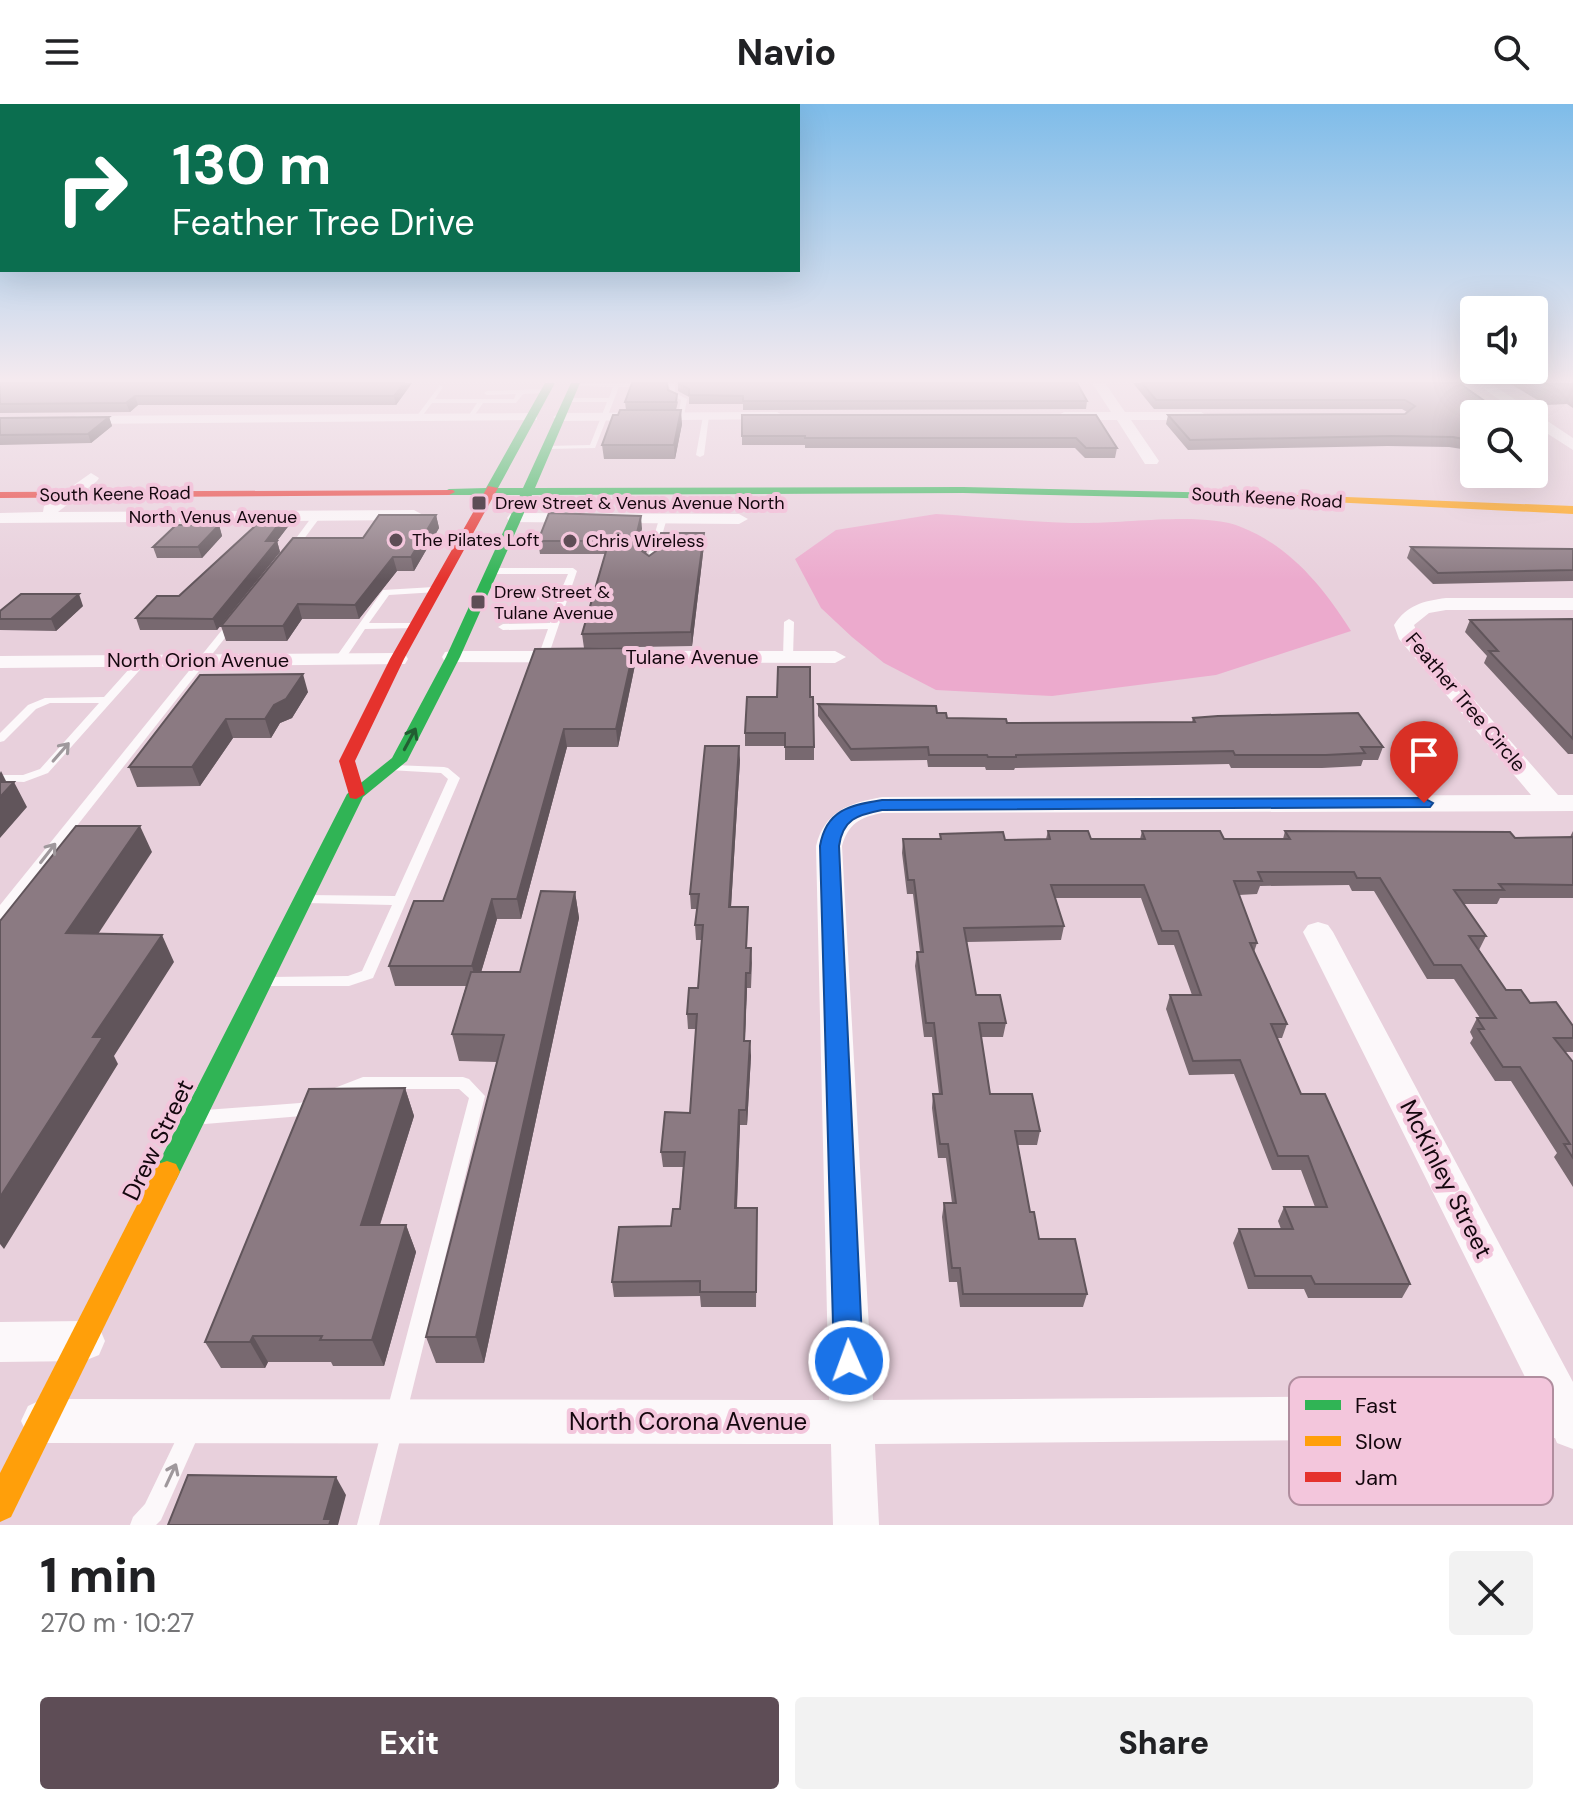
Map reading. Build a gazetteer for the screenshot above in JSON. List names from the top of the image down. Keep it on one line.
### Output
{"streets":{"main road":["South Keene Road","Drew Street"],"street":["North Venus Avenue","Tulane Avenue","North Orion Avenue","Feather Tree Circle","McKinley Street","North Corona Avenue"]},"crossings":[["South Keene Road","Drew Street"],["Tulane Avenue","Drew Street"],["North Orion Avenue","Drew Street"],["Drew Street","North Corona Avenue"]],"places":{"transit":["Drew Street & Venus Avenue North","Drew Street & Tulane Avenue"],"other":["The Pilates Loft","Chris Wireless"]},"legend":["Fast","Slow","Jam"],"page":{"header":"Navio","turn":["130 m","Feather Tree Drive"],"heading":["1 min","270 m · 10:27"],"buttons":["Exit","Share"]}}
